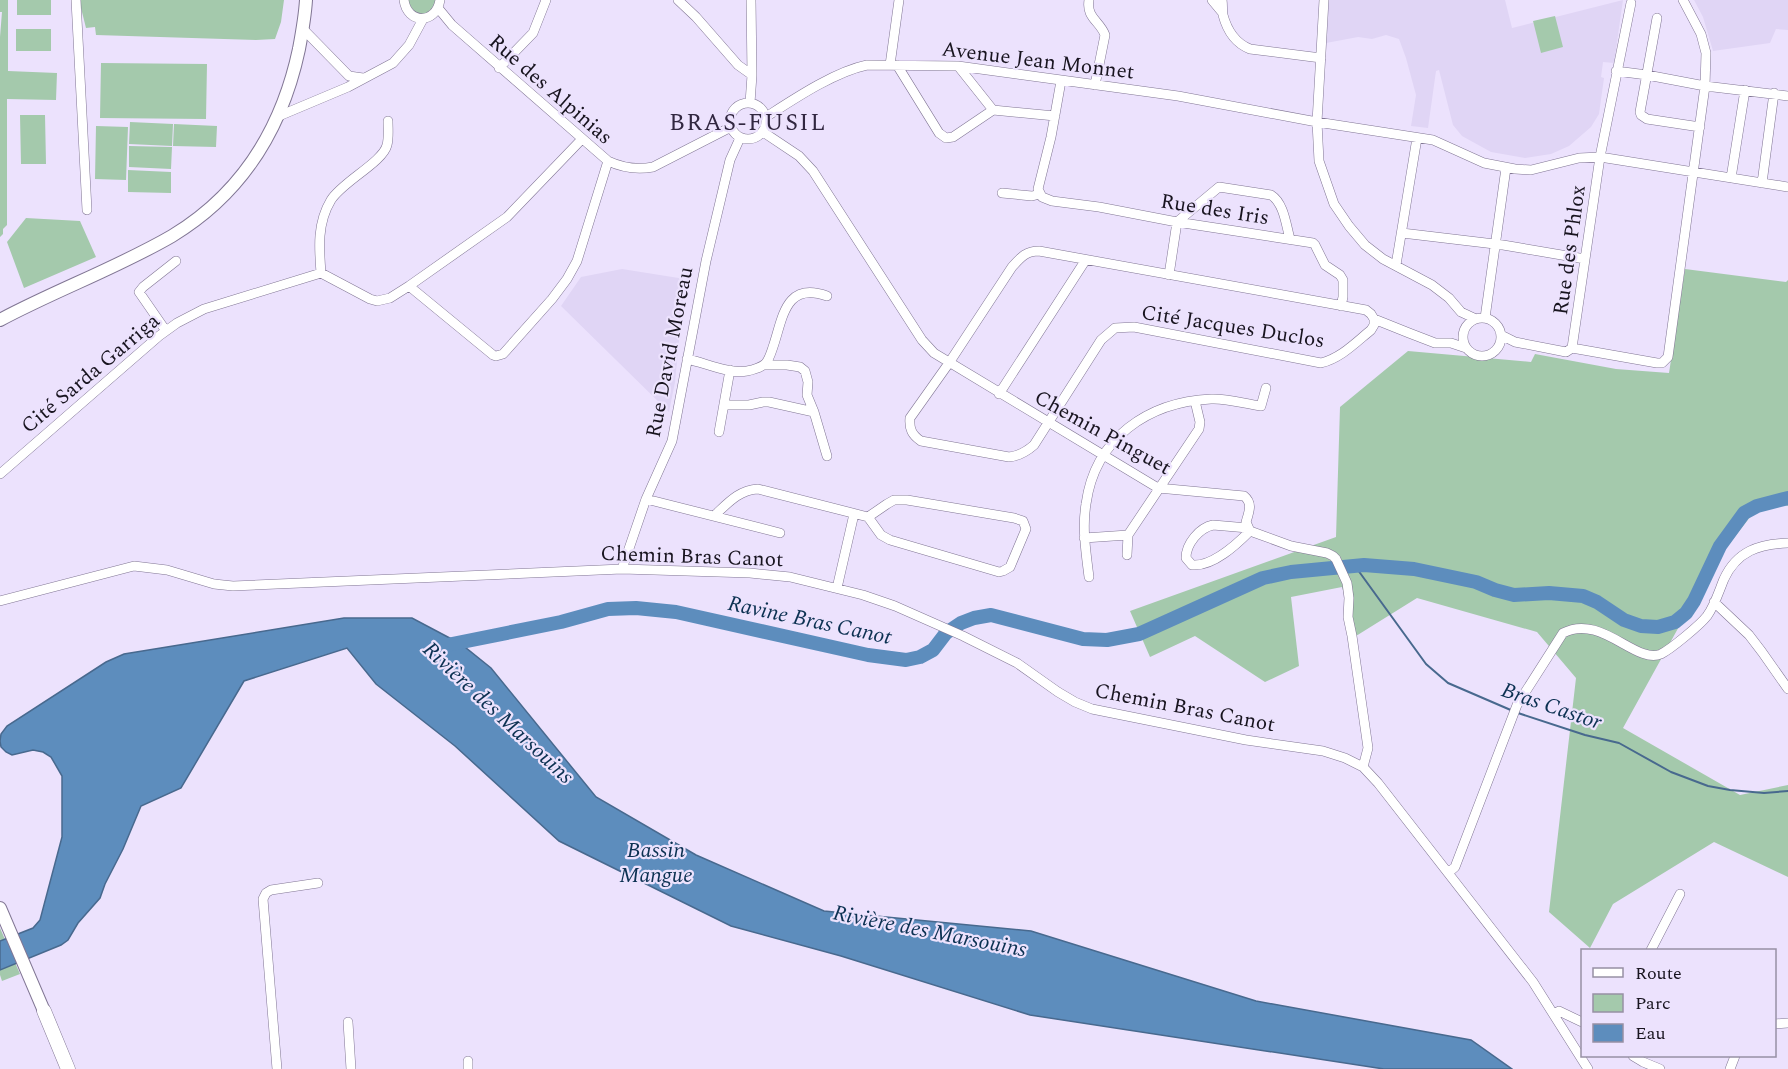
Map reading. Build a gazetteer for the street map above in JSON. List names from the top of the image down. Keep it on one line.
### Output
{"streets":{"street":["Avenue Jean Monnet","Rue des Alpinias","Rue des Iris","Rue des Phlox","Cité Jacques Duclos","Rue David Moreau","Cité Sarda Garriga","Chemin Pinguet","Chemin Bras Canot"]},"crossings":[["Avenue Jean Monnet","Rue des Alpinias"],["Avenue Jean Monnet","Rue des Phlox"],["Avenue Jean Monnet","Rue David Moreau"],["Avenue Jean Monnet","Chemin Pinguet"],["Rue des Alpinias","Rue David Moreau"],["Rue des Alpinias","Chemin Pinguet"],["Rue des Iris","Cité Jacques Duclos"],["Cité Jacques Duclos","Chemin Pinguet"],["Rue David Moreau","Chemin Pinguet"],["Rue David Moreau","Chemin Bras Canot"]],"districts":["BRAS-FUSIL"],"water":["Ravine Bras Canot","Bras Castor","Rivière des Marsouins","Bassin Mangue"],"legend":["Route","Parc","Eau"]}
